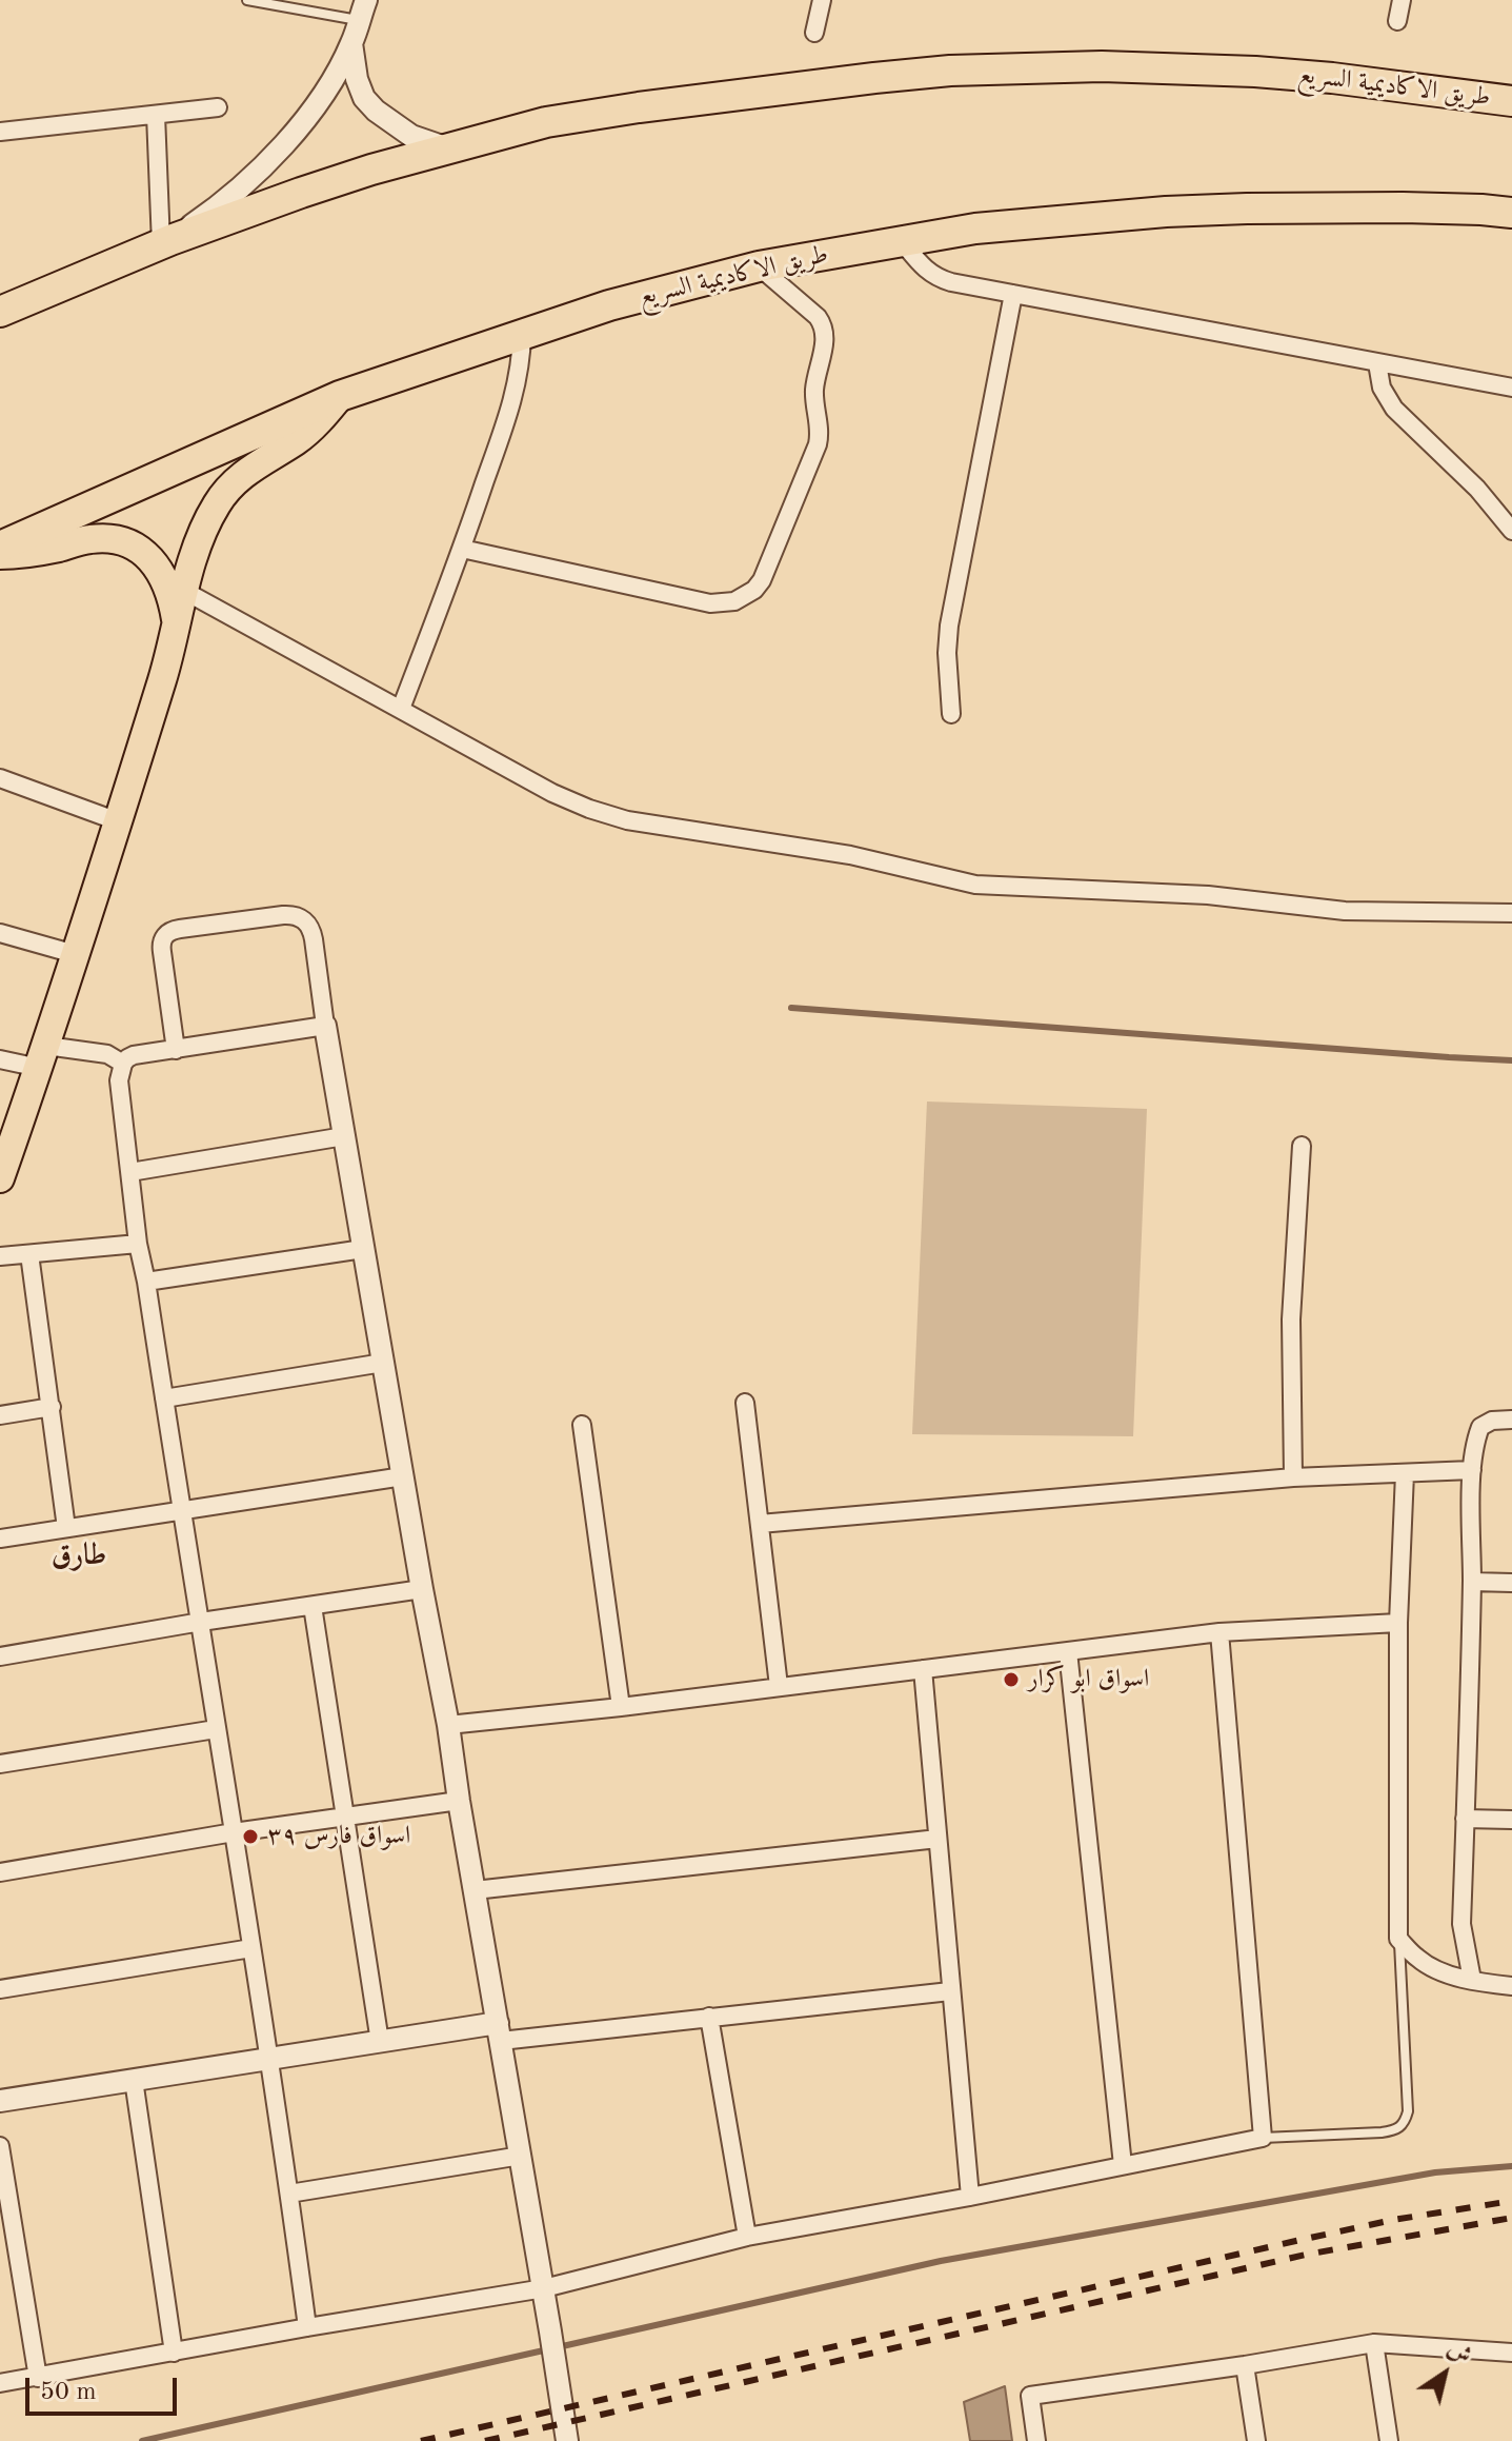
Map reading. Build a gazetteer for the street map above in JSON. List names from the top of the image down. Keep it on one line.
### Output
{"streets":{"highway":["طريق الاكاديمية السريع"]},"districts":["طارق"],"places":["اسواق ابو كرار","اسواق فارس ٣٩"],"scale_bar":"50 m","north":"top right"}
